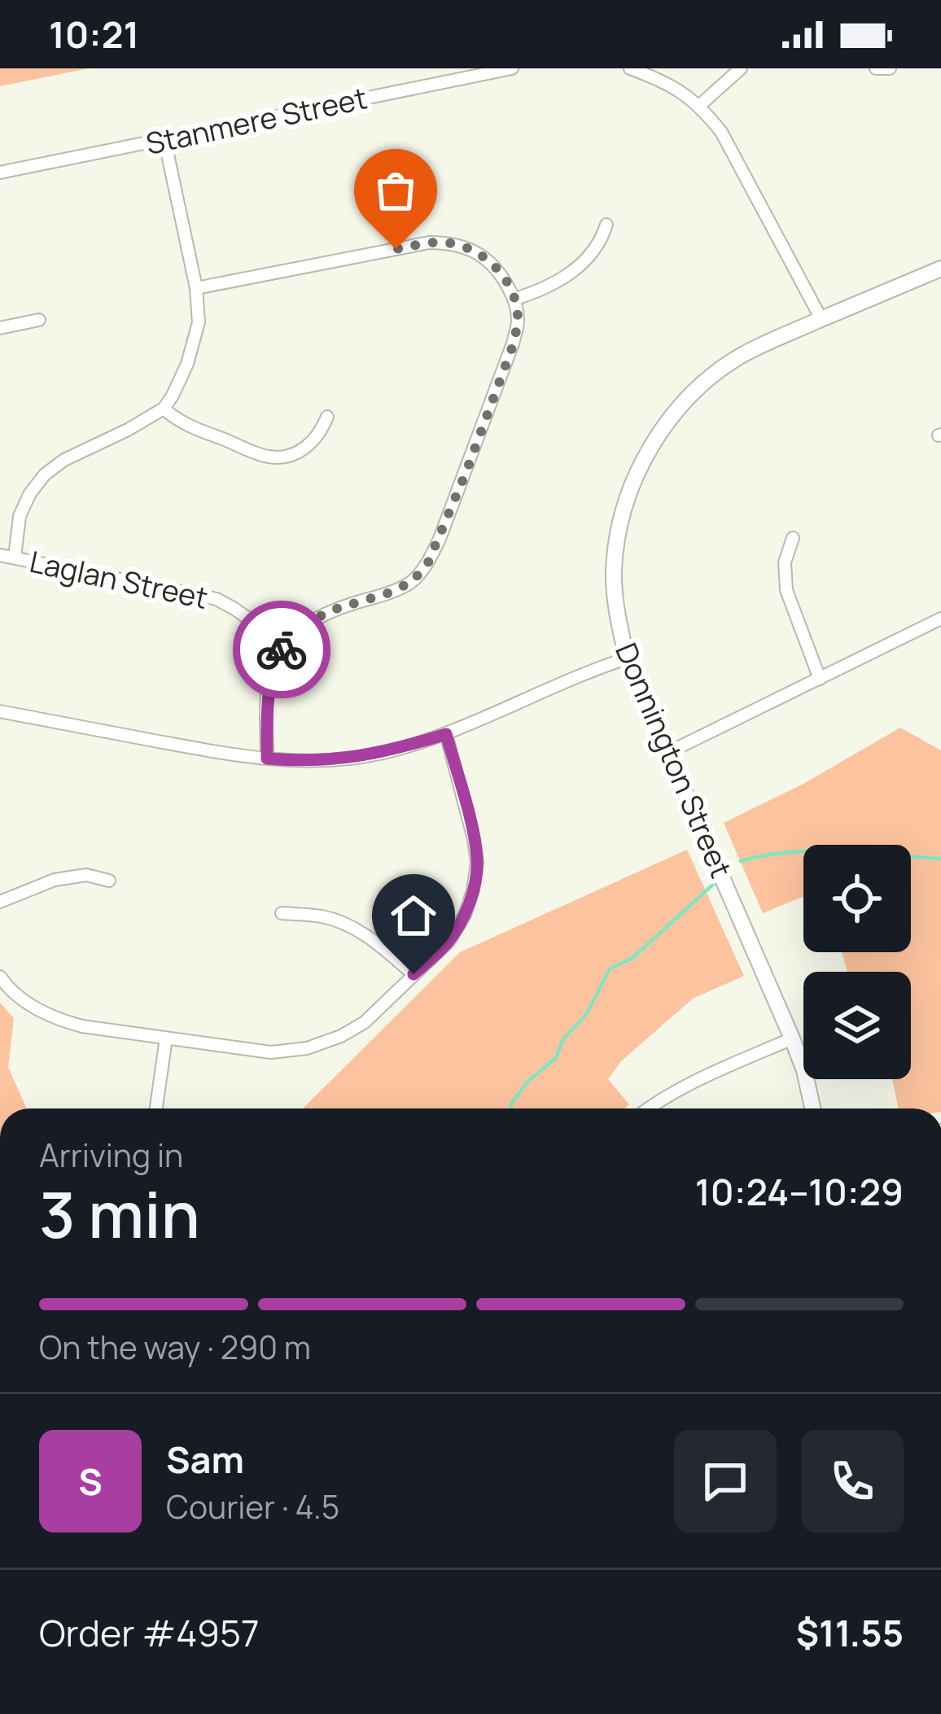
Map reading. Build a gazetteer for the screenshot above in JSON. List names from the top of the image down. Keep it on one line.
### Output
{"streets":{"street":["Stanmere Street","Laglan Street","Donnington Street"]},"page":{"status":"10:21","heading":["3 min","Arriving in","10:24–10:29"],"panel":["Sam","Courier · 4.5","Order #4957","$11.55"],"bar":"On the way · 290 m","round":"S"}}
